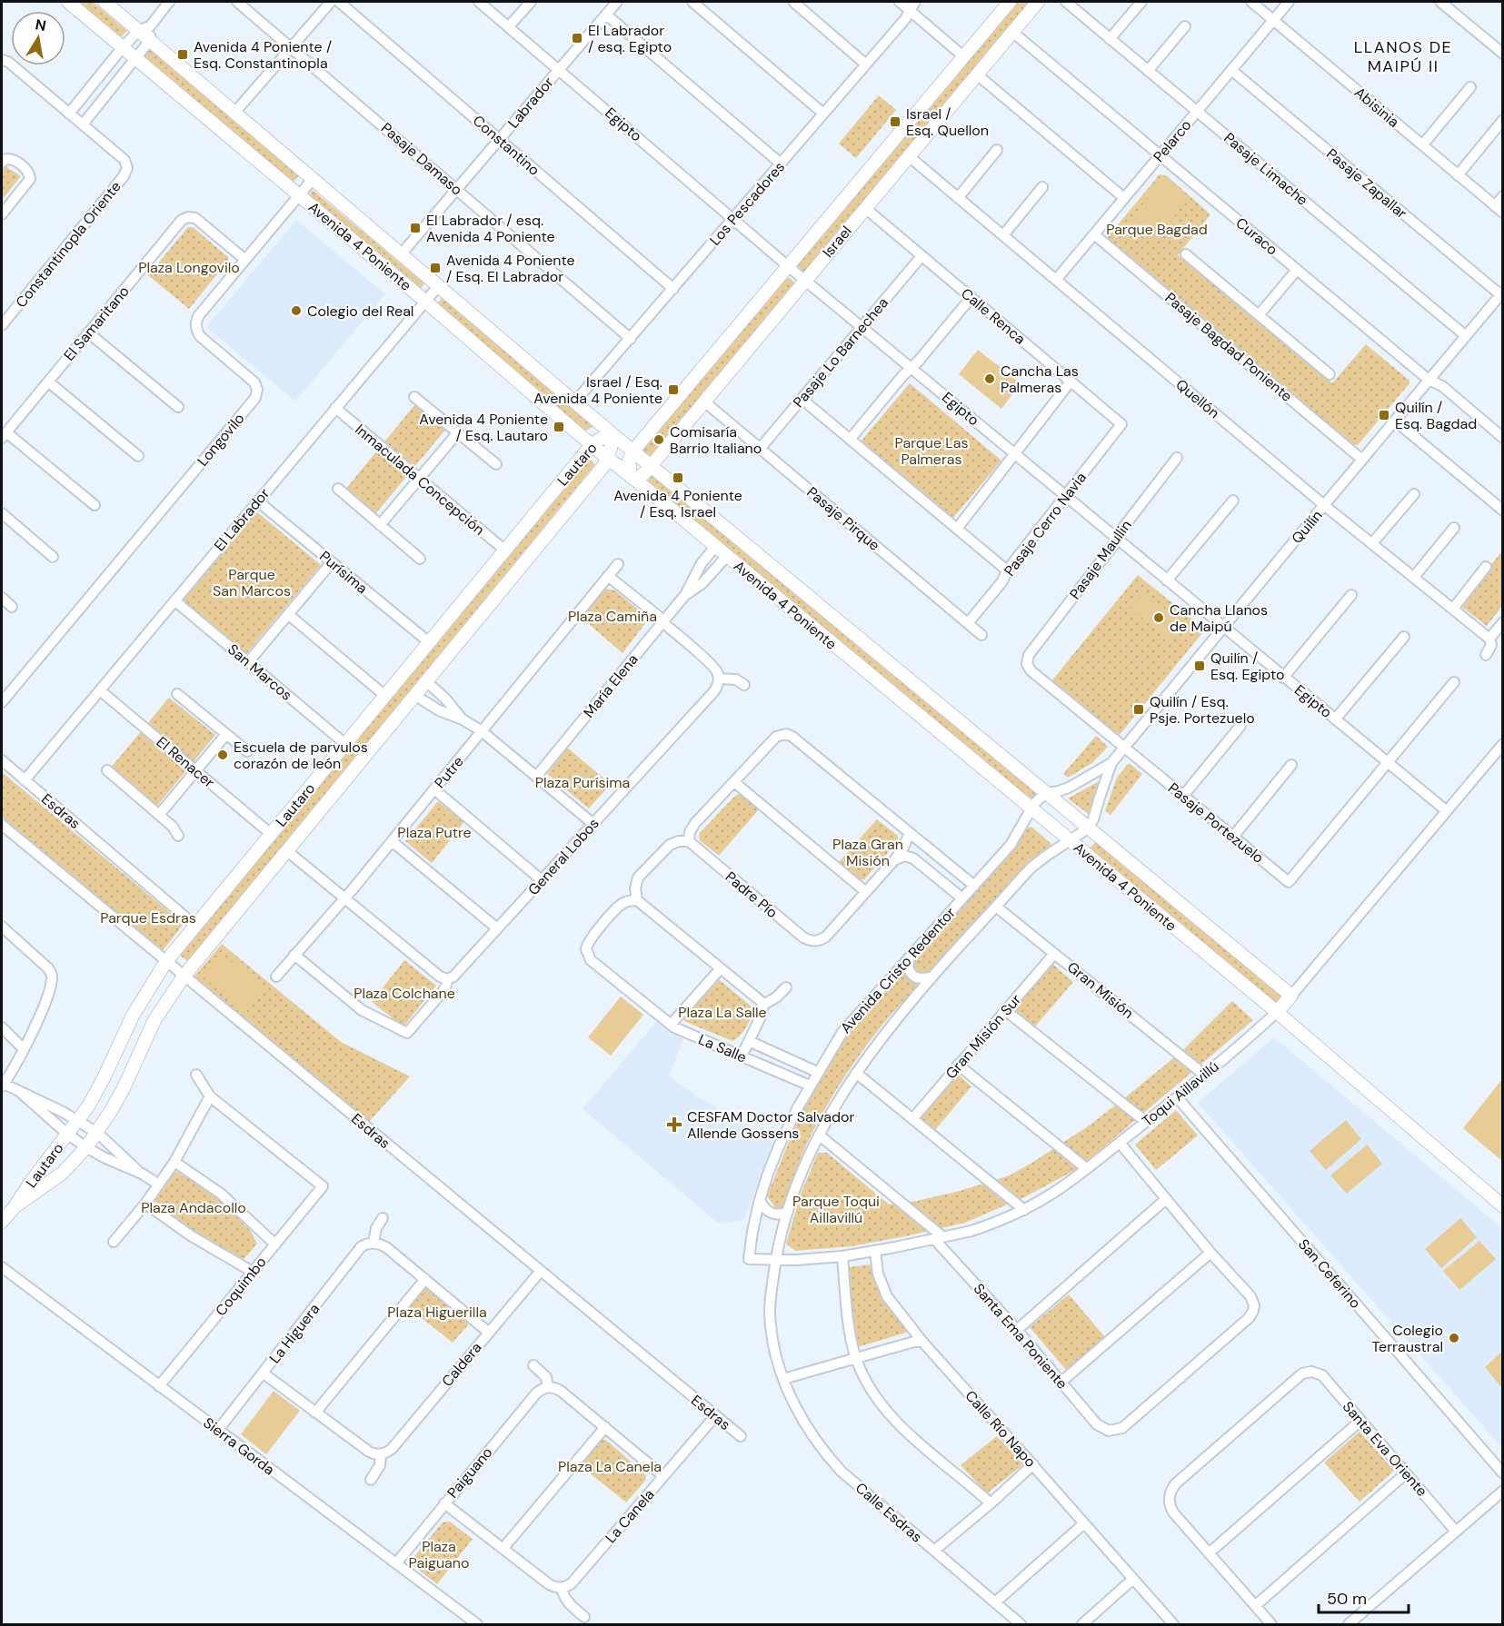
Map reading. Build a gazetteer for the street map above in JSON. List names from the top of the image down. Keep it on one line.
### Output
{"streets":{"street":["Labrador","Abisinia","Egipto","Pelarco","Constantino","Pasaje Damaso","Pasaje Limache","Pasaje Zapallar","Los Pescadores","Curaco","Israel","Constantinopla Oriente","Avenida 4 Poniente","Calle Renca","El Samaritano","Pasaje Bagdad Poniente","Pasaje Lo Barnechea","Quellón","Longovilo","Lautaro","Inmaculada Concepción","Pasaje Pirque","El Labrador","Pasaje Cerro Navia","Quilín","Pasaje Maullin","Purísima","San Marcos","María Elena","El Renacer","Putre","Esdras","Pasaje Portezuelo","General Lobos","Padre Pío","Avenida Cristo Redentor","Gran Misión","Gran Misión Sur","La Salle","Toqui Aillavillú","San Ceferino","Coquimbo","La Higuera","Santa Ema Poniente","Caldera","Calle Río Napo","Sierra Gorda","Santa Eva Oriente","Paiguano","Calle Esdras","La Canela"]},"crossings":[["Labrador","Egipto"],["Labrador","Constantino"],["Labrador","Pasaje Damaso"],["Labrador","Avenida 4 Poniente"],["Abisinia","Pelarco"],["Egipto","Los Pescadores"],["Egipto","Israel"],["Egipto","Pasaje Lo Barnechea"],["Egipto","Pasaje Cerro Navia"],["Egipto","Quilín"],["Egipto","Pasaje Maullin"],["Egipto","Pasaje Portezuelo"],["Egipto","Toqui Aillavillú"],["Pelarco","Pasaje Limache"],["Pelarco","Pasaje Zapallar"],["Pelarco","Curaco"],["Pelarco","Pasaje Bagdad Poniente"],["Pelarco","Quellón"],["Constantino","Los Pescadores"],["Pasaje Damaso","Los Pescadores"],["Pasaje Limache","Quilín"],["Pasaje Zapallar","Quilín"],["Los Pescadores","Avenida 4 Poniente"],["Curaco","Israel"],["Curaco","Quilín"],["Israel","Avenida 4 Poniente"],["Israel","Calle Renca"],["Israel","Quellón"],["Israel","Pasaje Pirque"],["Avenida 4 Poniente","Longovilo"],["Avenida 4 Poniente","Lautaro"],["Avenida 4 Poniente","El Labrador"],["Avenida 4 Poniente","Quilín"],["Avenida 4 Poniente","María Elena"],["Avenida 4 Poniente","Avenida Cristo Redentor"],["Avenida 4 Poniente","Toqui Aillavillú"],["Calle Renca","Pasaje Lo Barnechea"],["Calle Renca","Pasaje Cerro Navia"],["El Samaritano","Longovilo"],["Pasaje Bagdad Poniente","Quilín"],["Pasaje Lo Barnechea","Pasaje Pirque"],["Quellón","Quilín"],["Lautaro","Inmaculada Concepción"],["Lautaro","Purísima"],["Lautaro","San Marcos"],["Lautaro","El Renacer"],["Lautaro","Esdras"],["Inmaculada Concepción","El Labrador"],["Pasaje Pirque","Pasaje Cerro Navia"],["El Labrador","Purísima"],["El Labrador","San Marcos"],["El Labrador","El Renacer"],["El Labrador","Esdras"],["Quilín","Pasaje Portezuelo"],["Quilín","Avenida Cristo Redentor"],["Pasaje Maullin","Pasaje Portezuelo"],["Putre","General Lobos"],["Esdras","Caldera"],["Esdras","La Canela"],["Avenida Cristo Redentor","Gran Misión"],["Avenida Cristo Redentor","La Salle"],["Avenida Cristo Redentor","Toqui Aillavillú"],["Avenida Cristo Redentor","Santa Ema Poniente"],["Avenida Cristo Redentor","Calle Esdras"],["Gran Misión","Gran Misión Sur"],["Gran Misión","Toqui Aillavillú"],["Toqui Aillavillú","San Ceferino"],["Toqui Aillavillú","Santa Ema Poniente"],["Toqui Aillavillú","Calle Río Napo"],["Toqui Aillavillú","Calle Esdras"],["Coquimbo","Sierra Gorda"],["La Higuera","Sierra Gorda"],["Sierra Gorda","Paiguano"]],"districts":["LLANOS DE MAIPÚ II"],"parks":["Parque Bagdad","Plaza Longovilo","Parque Las Palmeras","Parque San Marcos","Plaza Camiña","Plaza Purísima","Plaza Putre","Plaza Gran Misión","Parque Esdras","Plaza Colchane","Plaza La Salle","Parque Toqui Aillavillú","Plaza Andacollo","Plaza Higuerilla","Plaza La Canela","Plaza Paiguano"],"places":{"transit":["El Labrador / esq. Egipto","Avenida 4 Poniente / Esq. Constantinopla","Israel / Esq. Quellon","El Labrador / esq. Avenida 4 Poniente","Avenida 4 Poniente / Esq. El Labrador","Israel / Esq. Avenida 4 Poniente","Quilín / Esq. Bagdad","Avenida 4 Poniente / Esq. Lautaro","Avenida 4 Poniente / Esq. Israel","Quilín / Esq. Egipto","Quilín / Esq. Psje. Portezuelo"],"other":["Colegio del Real","Cancha Las Palmeras","Comisaría Barrio Italiano","Cancha Llanos de Maipú","Escuela de parvulos corazón de león","Colegio Terraustral"],"health":["CESFAM Doctor Salvador Allende Gossens"]},"scale_bar":"50 m","north":"top"}
